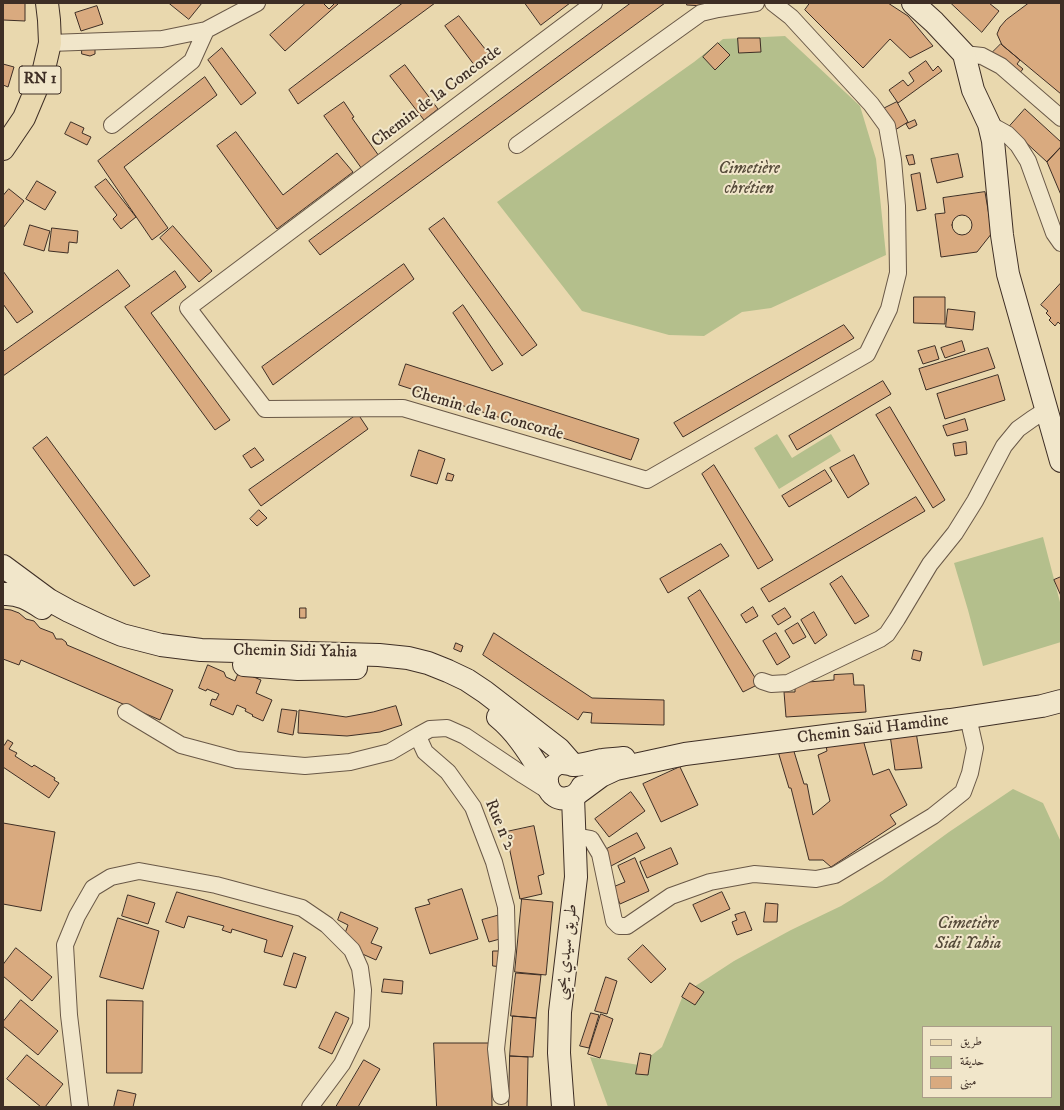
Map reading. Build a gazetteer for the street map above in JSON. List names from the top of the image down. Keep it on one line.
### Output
{"streets":{"main road":["RN 1","Chemin Sidi Yahia","Chemin Saïd Hamdine","طريق سيدي يحيى"],"street":["Chemin de la Concorde","Rue n°2"]},"crossings":[["Chemin Sidi Yahia","طريق سيدي يحيى"]],"parks":["Cimetière chrétien","Cimetière Sidi Yahia"],"legend":["طريق","حديقة","مبنى"]}
